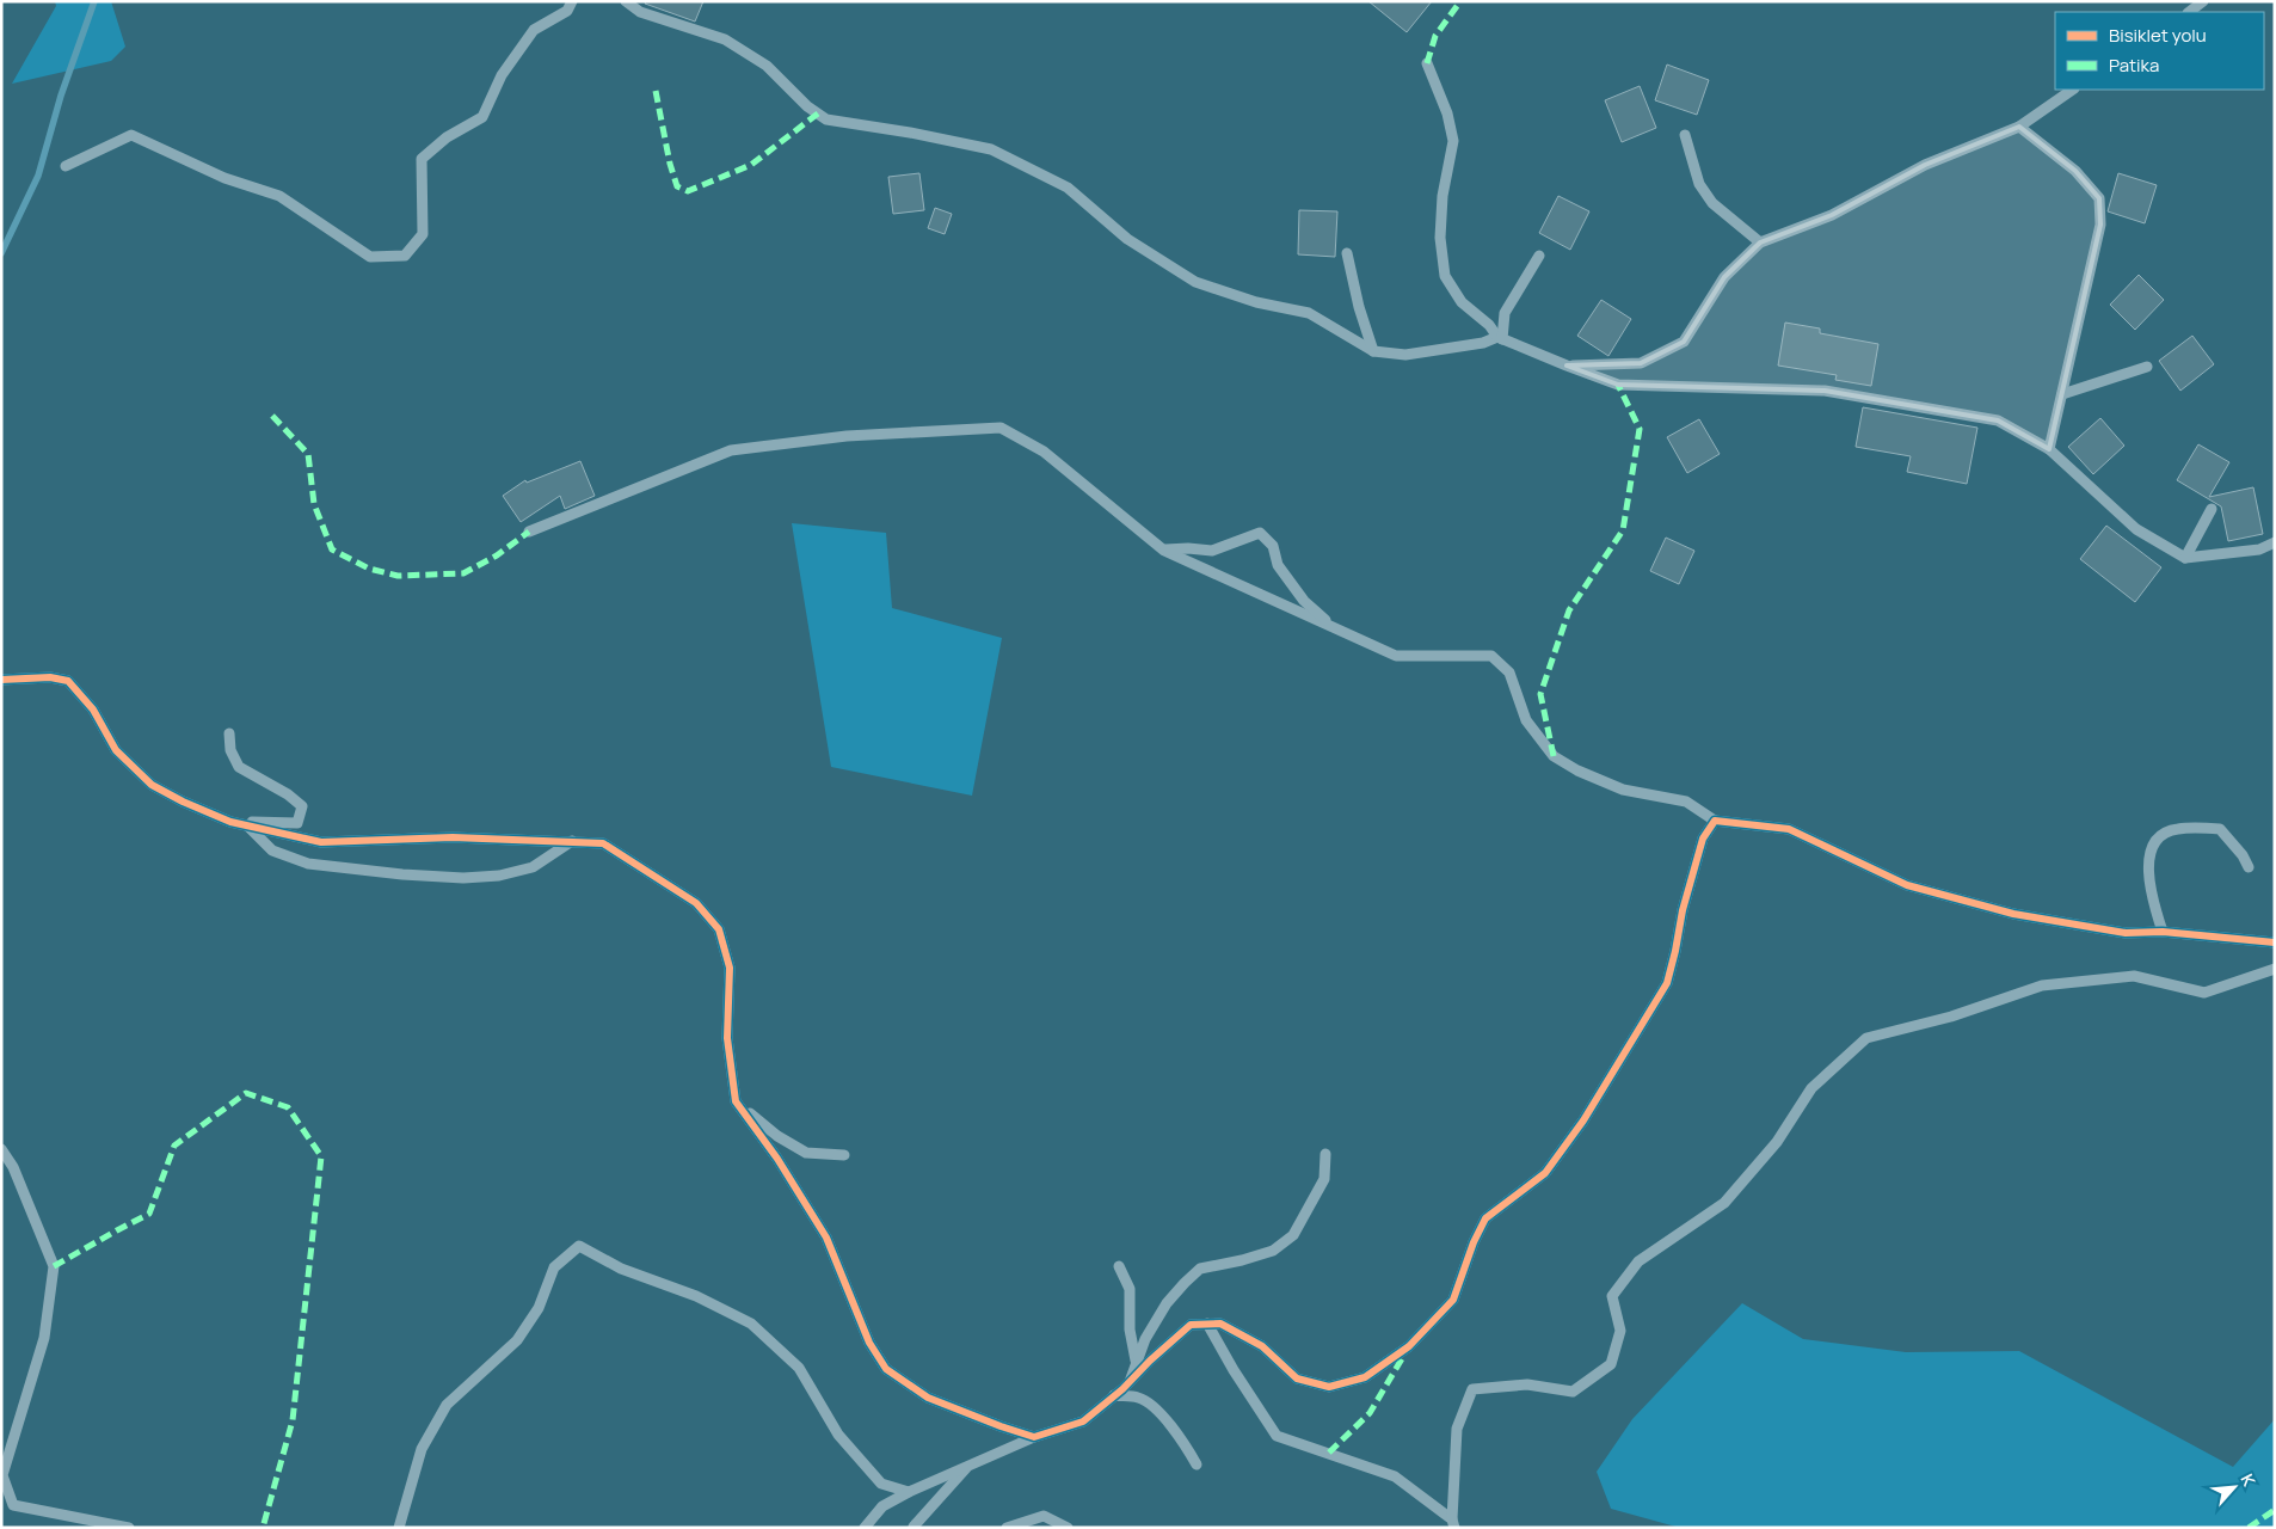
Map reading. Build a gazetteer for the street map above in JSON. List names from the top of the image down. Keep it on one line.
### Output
{"legend":["Bisiklet yolu","Patika"],"north":"top right"}
